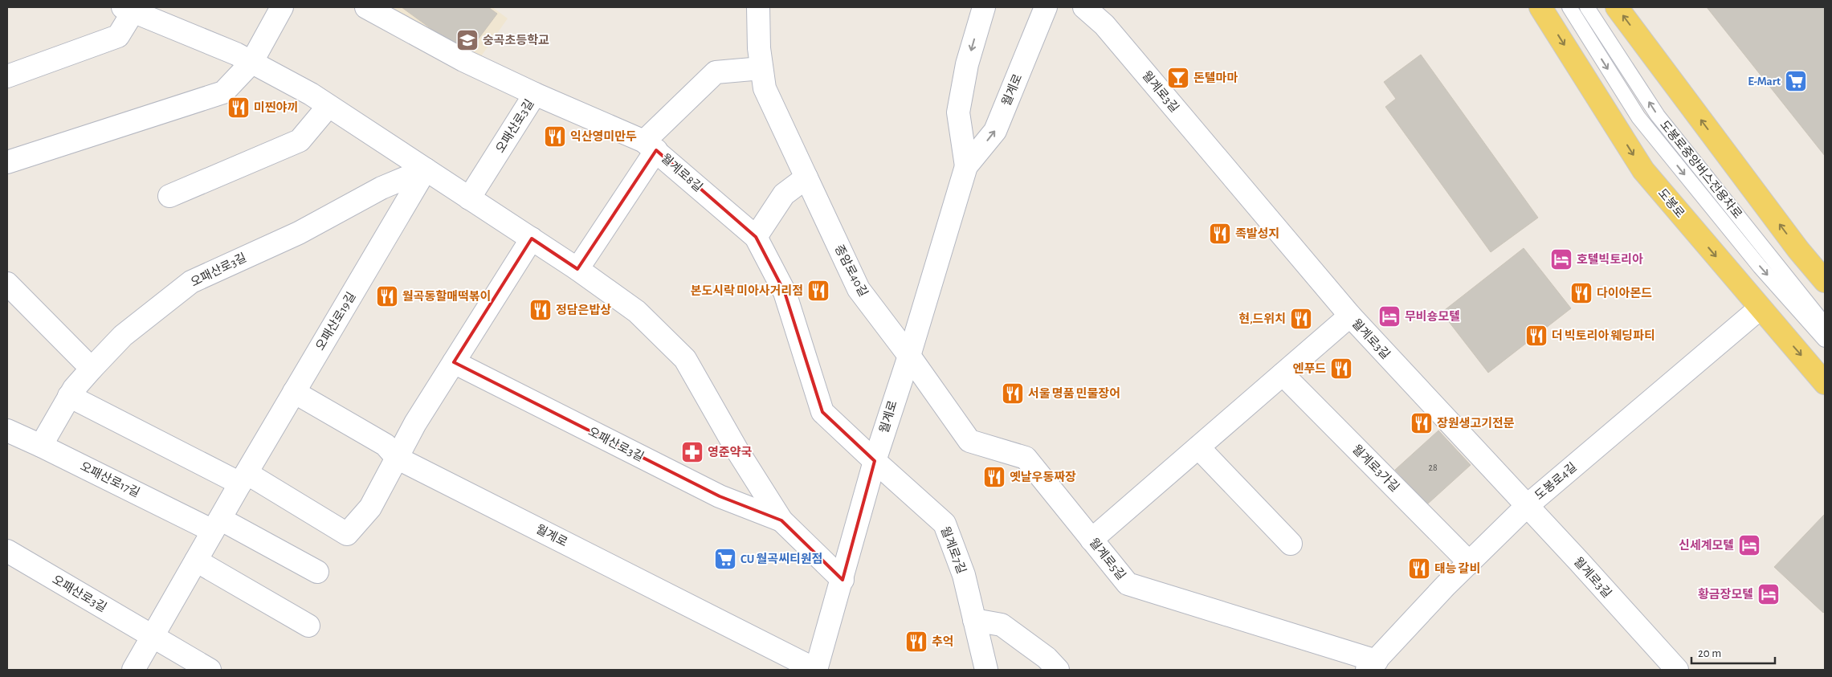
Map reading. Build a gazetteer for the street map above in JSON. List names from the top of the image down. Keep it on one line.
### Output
{"streets":{"main road":["도봉로"],"street":["월계로","월계로3길","오패산로3길","월계로8길","종암로40길","오패산로19길","월계로3가길","오패산로17길","도봉로4길","월계로7길","월계로5길"],"lane":["도봉로중앙버스전용차로"]},"crossings":[["월계로","오패산로3길"],["월계로","월계로8길"],["월계로","종암로40길"],["월계로","오패산로19길"],["월계로","월계로7길"],["월계로","월계로5길"],["월계로3길","도봉로4길"],["오패산로3길","월계로8길"],["오패산로3길","오패산로19길"],["오패산로3길","오패산로17길"],["월계로8길","월계로7길"],["도봉로","도봉로4길"],["종암로40길","월계로5길"],["오패산로19길","오패산로17길"],["월계로3가길","도봉로4길"],["도봉로4길","월계로5길"]],"places":{"school or university":["숭곡초등학교"],"bar":["돈텔마마"],"supermarket":["E-Mart","CU 월곡씨티원점"],"restaurant":["미찐야끼","익산영미만두","족발성지","본도시락 미아사거리점","다이아몬드","월곡동할매떡볶이","정담은밥상","현,드위치","더 빅토리아 웨딩파티","엔푸드","서울 명품 민물장어","장원생고기전문","옛날우동짜장","태능 갈비","추억"],"hotel":["호텔빅토리아","무비숑모텔","신세계모텔","황금장모텔"],"pharmacy":["영준약국"]},"house_numbers":["28"],"scale_bar":"20 m"}
